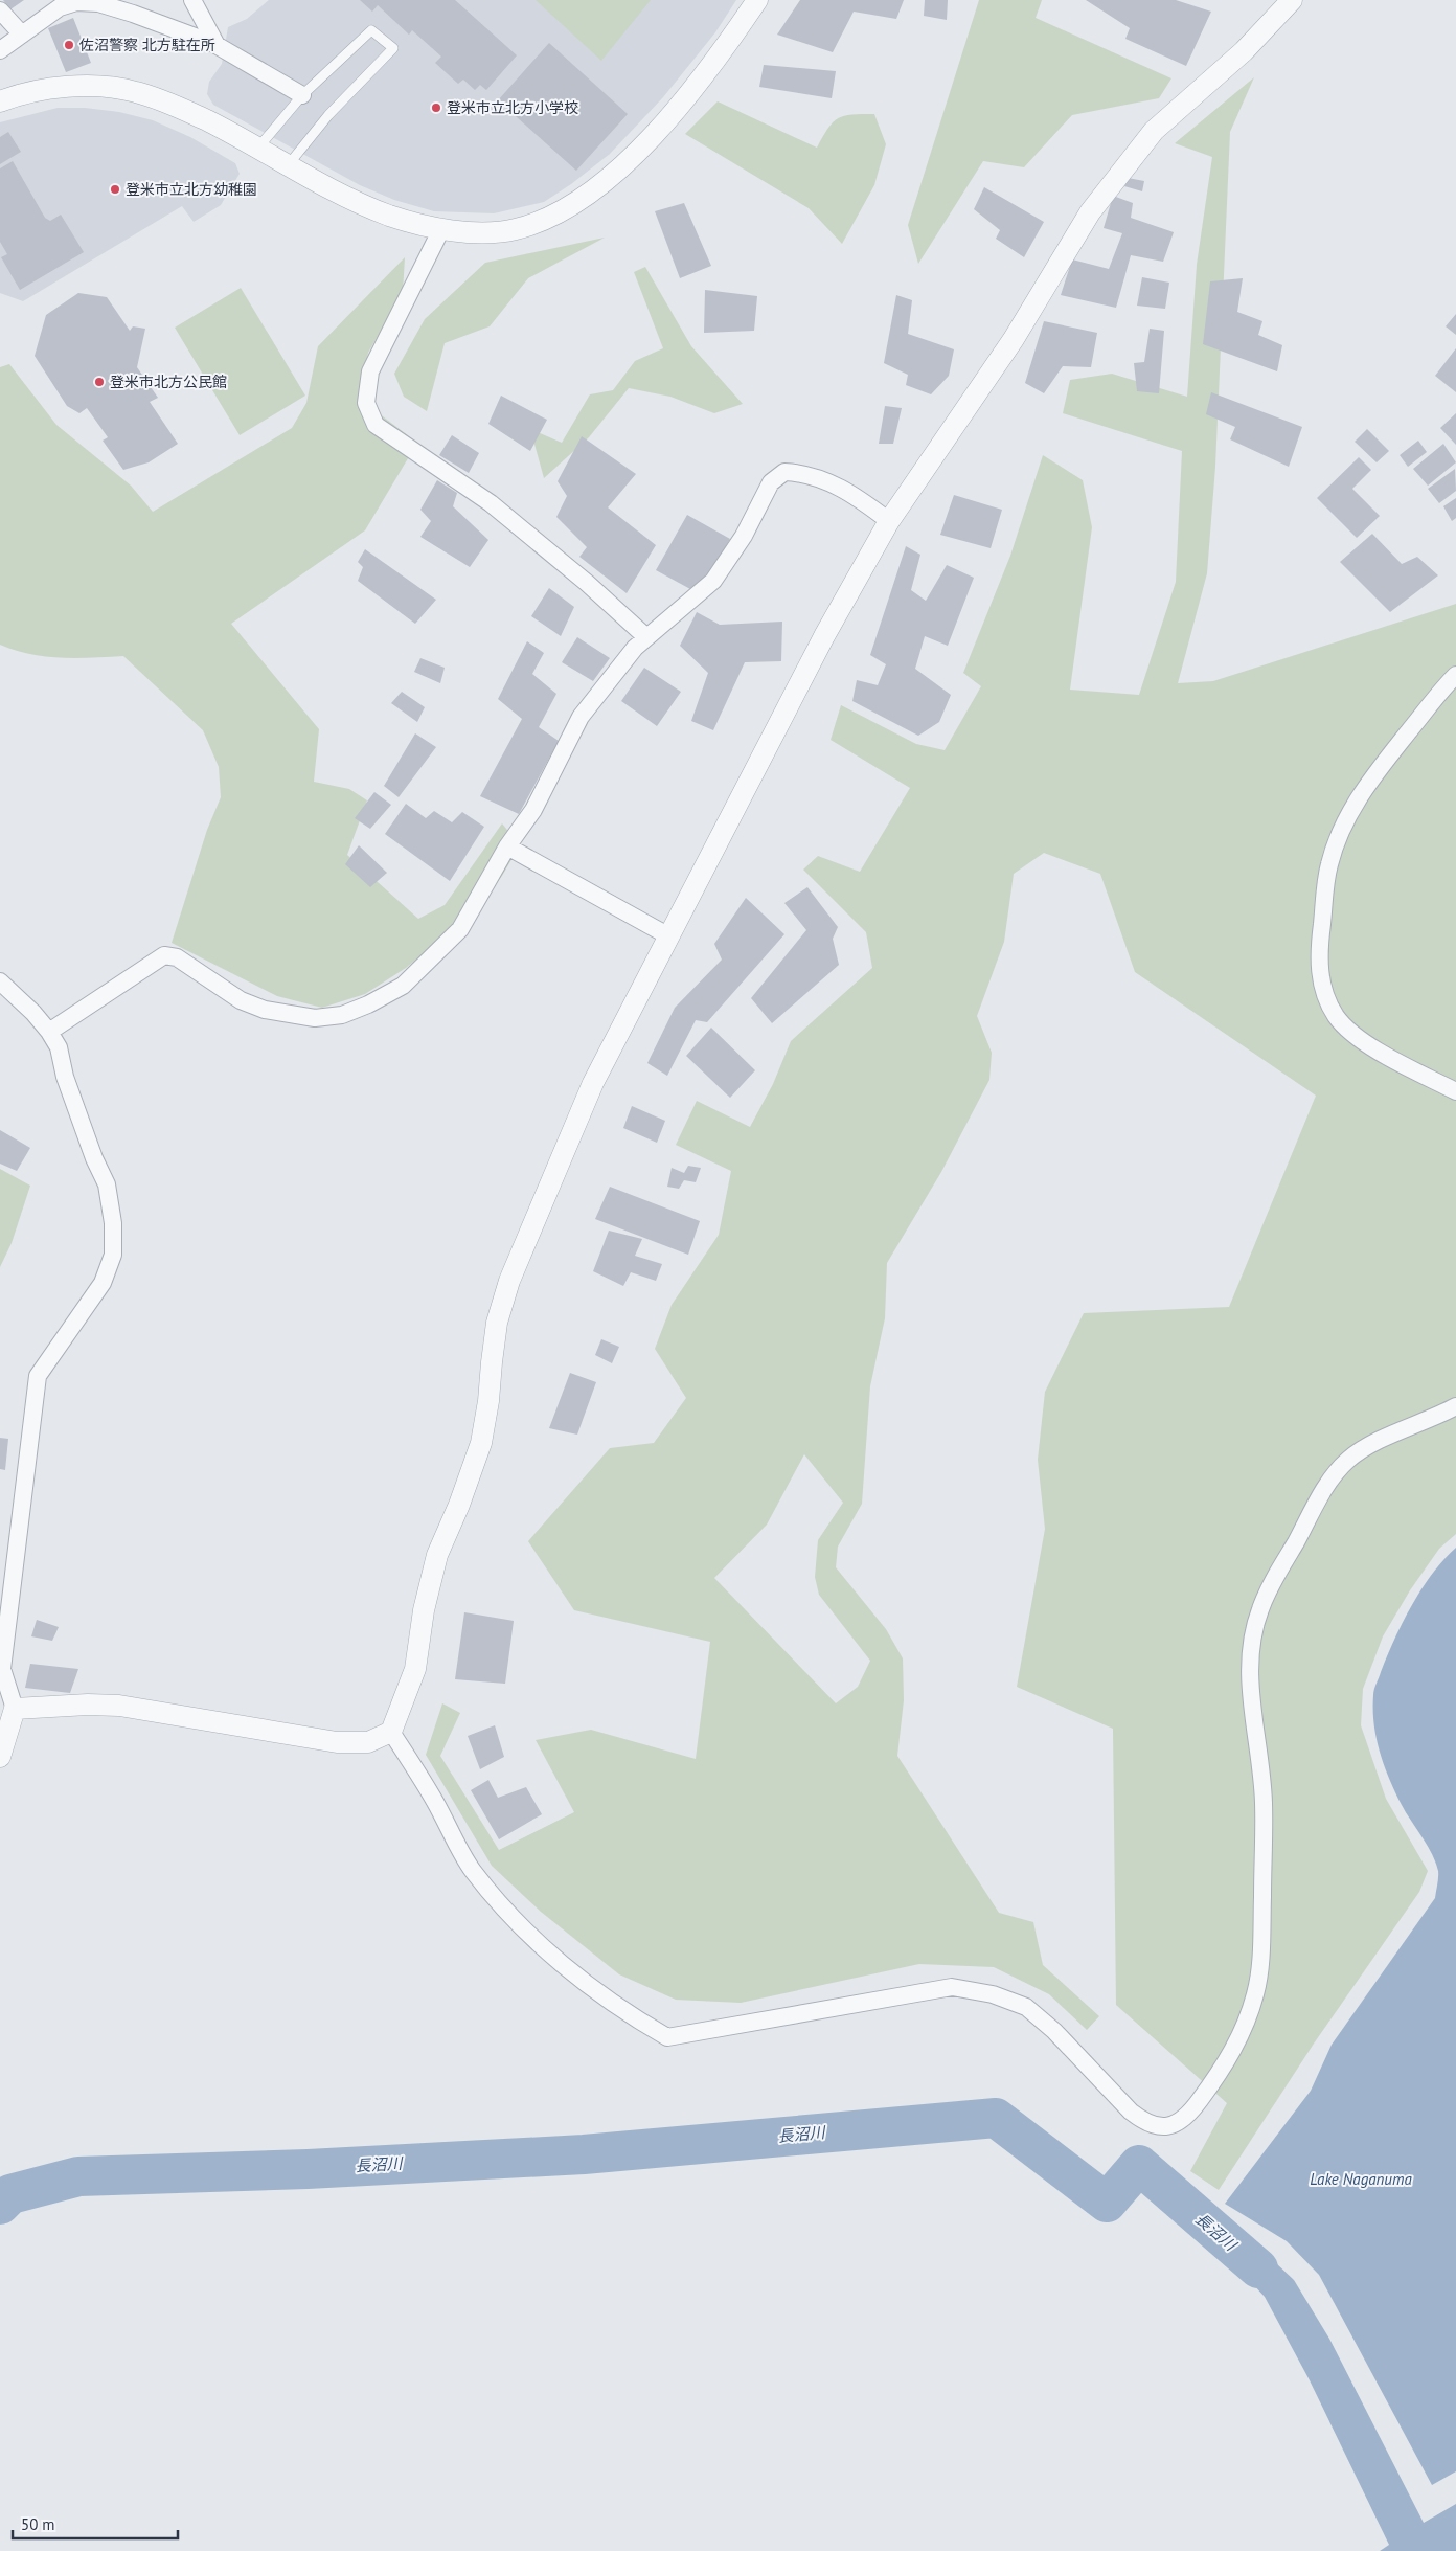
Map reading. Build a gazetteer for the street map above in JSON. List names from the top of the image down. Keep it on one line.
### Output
{"water":["長沼川","Lake Naganuma"],"places":["佐沼警察 北方駐在所","登米市立北方小学校","登米市立北方幼稚園","登米市北方公民館"],"scale_bar":"50 m"}
